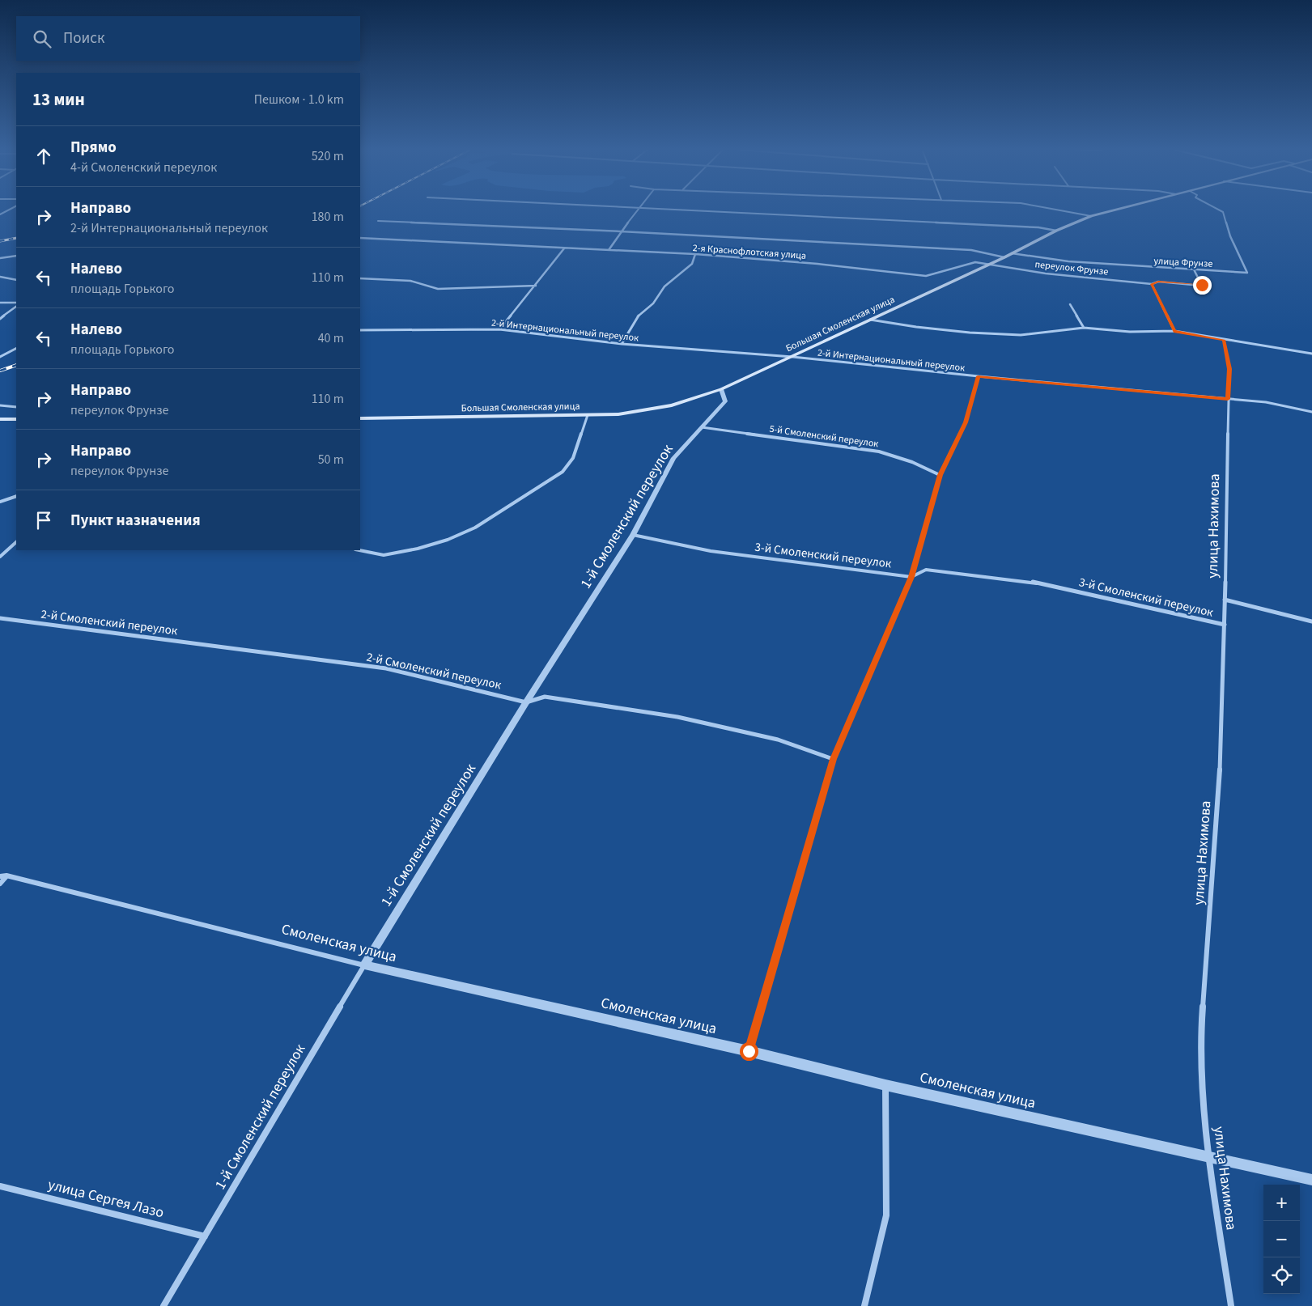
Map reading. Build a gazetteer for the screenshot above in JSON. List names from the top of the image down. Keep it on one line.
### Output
{"streets":{"main road":["Большая Смоленская улица"],"street":["2-я Краснофлотская улица","улица Фрунзе","переулок Фрунзе","2-й Интернациональный переулок","5-й Смоленский переулок","1-й Смоленский переулок","улица Нахимова","3-й Смоленский переулок","2-й Смоленский переулок","Смоленская улица","улица Сергея Лазо"]},"crossings":[["2-я Краснофлотская улица","переулок Фрунзе"],["2-я Краснофлотская улица","Большая Смоленская улица"],["улица Фрунзе","переулок Фрунзе"],["улица Фрунзе","Большая Смоленская улица"],["переулок Фрунзе","Большая Смоленская улица"],["Большая Смоленская улица","2-й Интернациональный переулок"],["Большая Смоленская улица","1-й Смоленский переулок"],["2-й Интернациональный переулок","улица Нахимова"],["5-й Смоленский переулок","1-й Смоленский переулок"],["1-й Смоленский переулок","3-й Смоленский переулок"],["1-й Смоленский переулок","2-й Смоленский переулок"],["1-й Смоленский переулок","Смоленская улица"],["1-й Смоленский переулок","улица Сергея Лазо"],["улица Нахимова","3-й Смоленский переулок"],["улица Нахимова","Смоленская улица"]],"page":{"search":"Поиск","heading":["13 мин","Пешком · 1.0 km"],"list":[["Прямо","4-й Смоленский переулок","520 m"],["Направо","2-й Интернациональный переулок","180 m"],["Налево","площадь Горького","110 m"],["Налево","площадь Горького","40 m"],["Направо","переулок Фрунзе","110 m"],["Направо","переулок Фрунзе","50 m"],"Пункт назначения"],"map_buttons":["+","−"]}}
